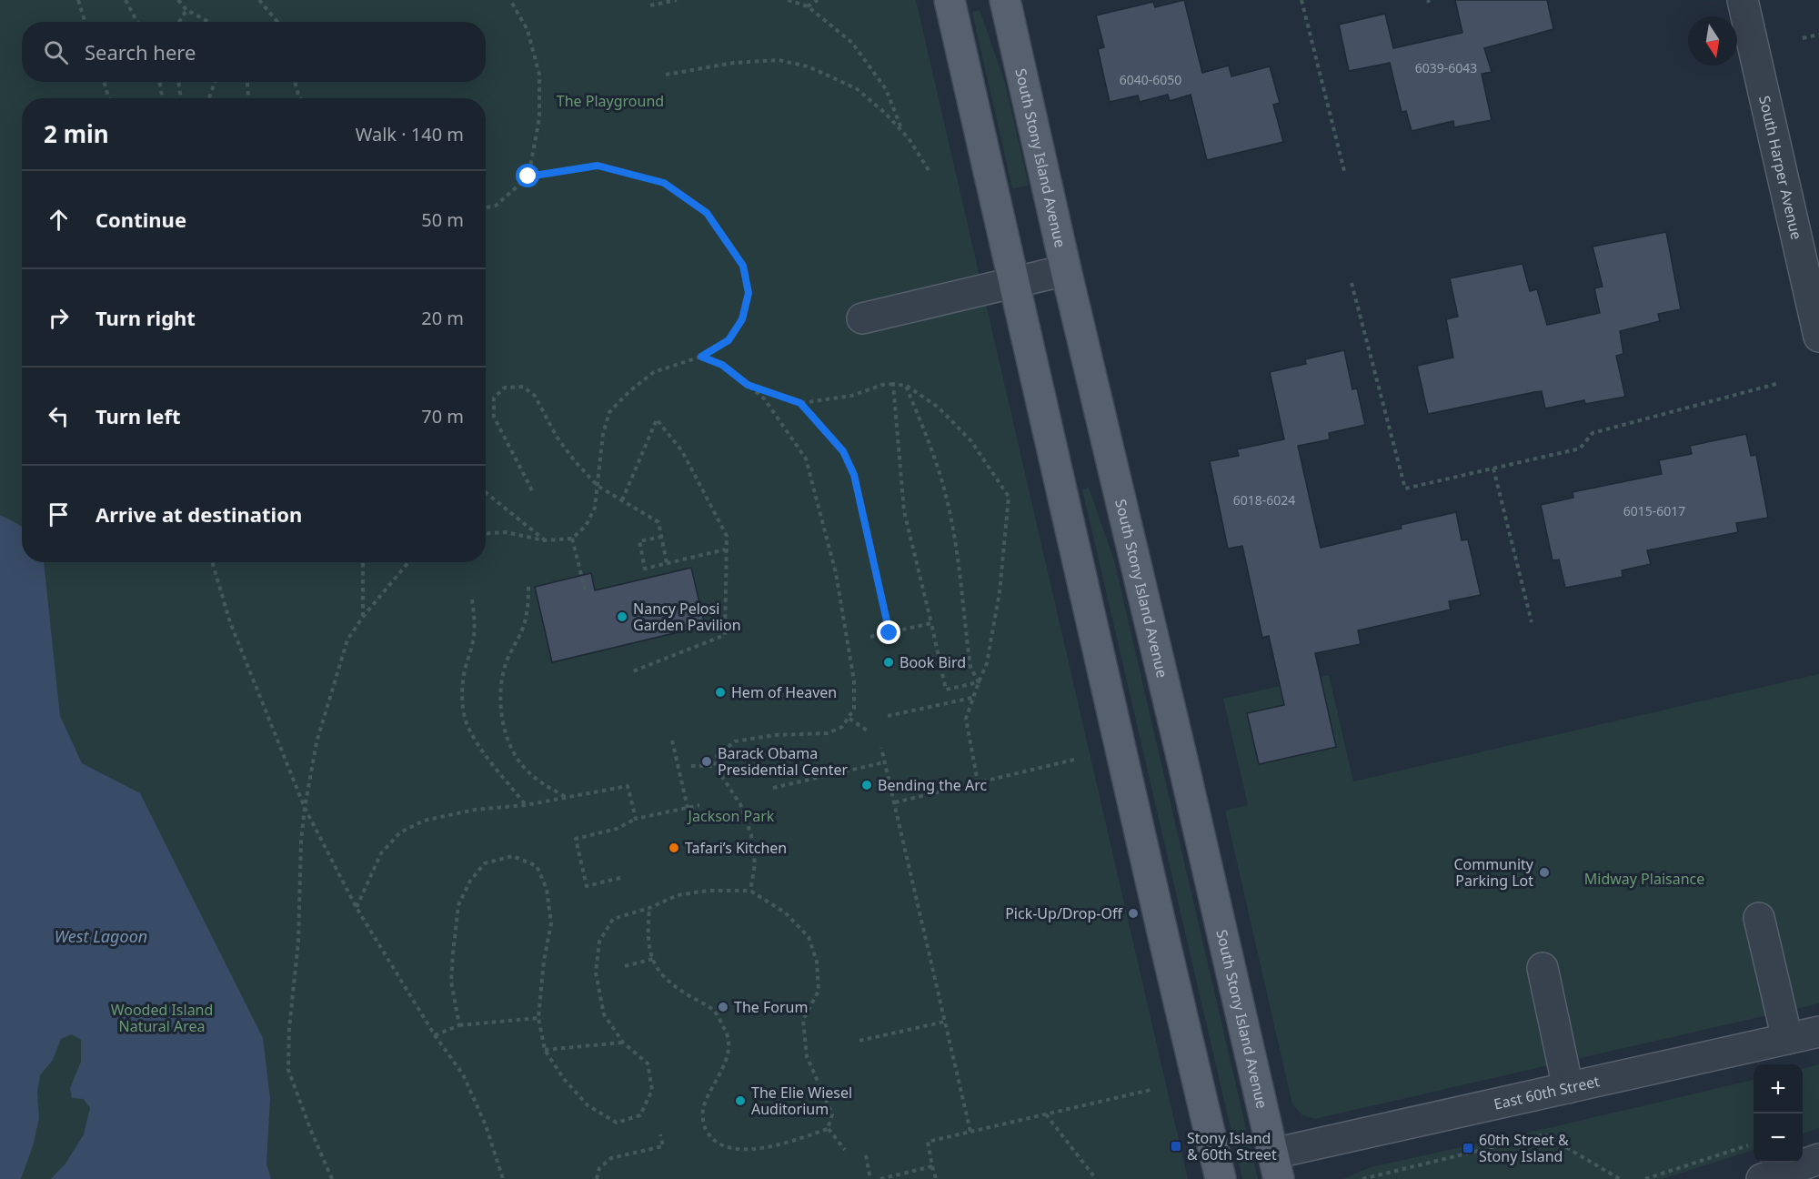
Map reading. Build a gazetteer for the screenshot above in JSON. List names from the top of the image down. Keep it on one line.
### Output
{"streets":{"main road":["South Stony Island Avenue"],"street":["South Harper Avenue","East 60th Street"]},"crossings":[["South Stony Island Avenue","East 60th Street"]],"water":["West Lagoon"],"parks":["The Playground","Jackson Park","Midway Plaisance","Wooded Island Natural Area"],"places":{"other":["Nancy Pelosi Garden Pavilion","Book Bird","Hem of Heaven","Barack Obama Presidential Center","Bending the Arc","Tafari’s Kitchen","Community Parking Lot","Pick-Up/Drop-Off","The Forum","The Elie Wiesel Auditorium"],"transit":["Stony Island & 60th Street","60th Street & Stony Island"]},"house_numbers":["6039-6043","6040-6050","6018-6024","6015-6017"],"north":"bottom","page":{"search":"Search here","heading":["2 min","Walk · 140 m"],"list":[["Continue","50 m"],["Turn right","20 m"],["Turn left","70 m"],"Arrive at destination"],"map_buttons":["+","−"]}}
